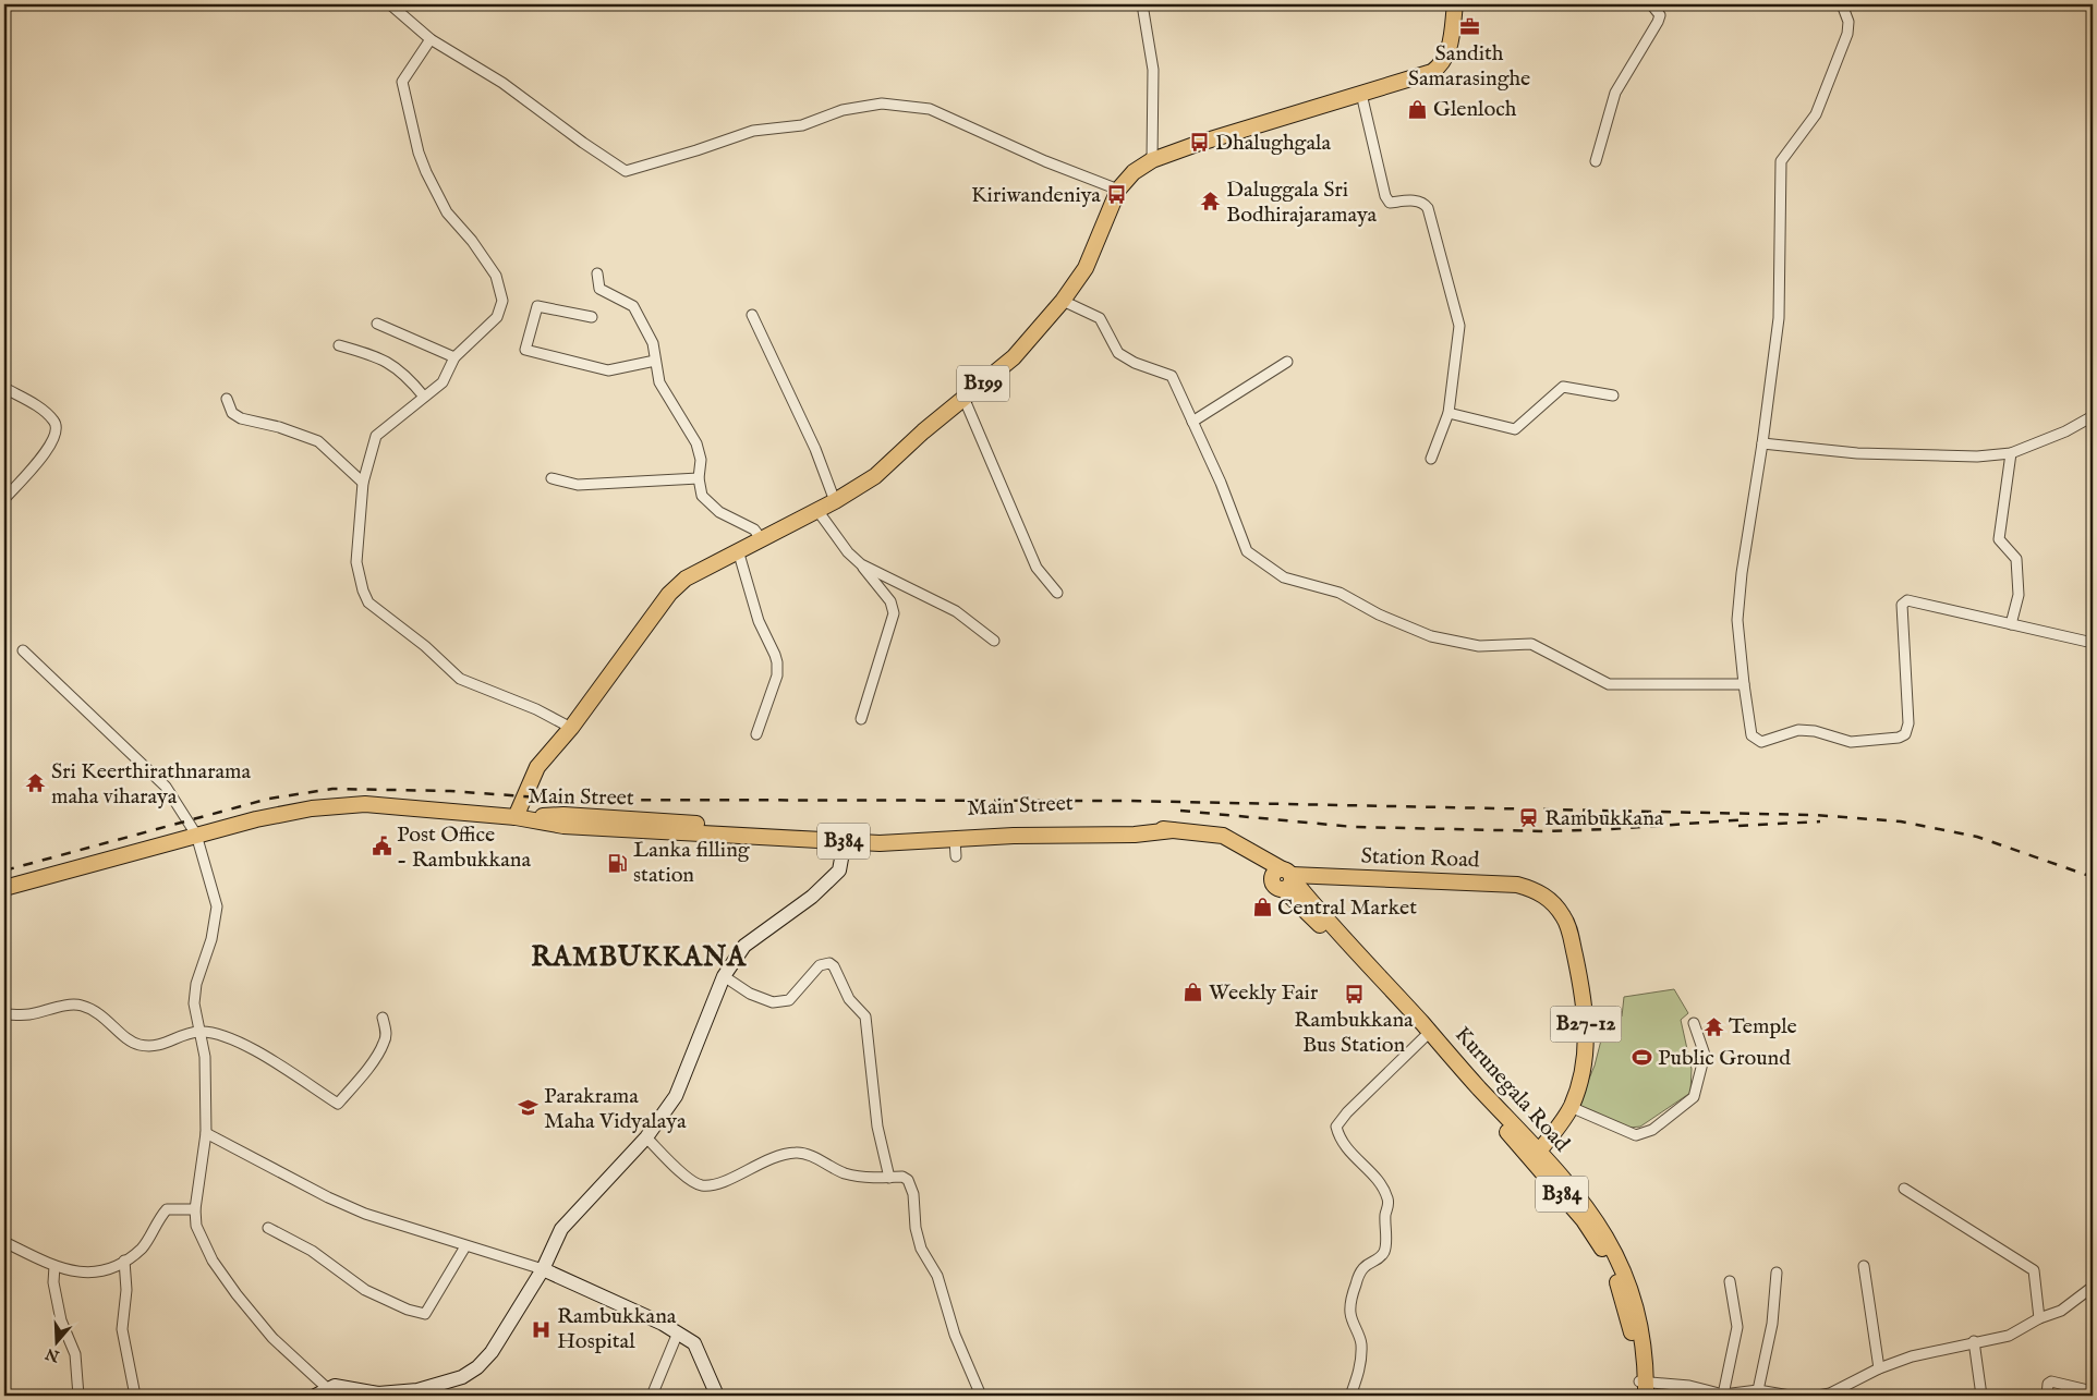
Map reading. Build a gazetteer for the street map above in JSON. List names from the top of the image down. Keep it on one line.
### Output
{"streets":{"main road":["B199","Main Street","B384","Station Road","B27-12","Kurunegala Road"]},"crossings":[["B199","Main Street"],["Main Street","Station Road"],["Main Street","Kurunegala Road"],["Station Road","B27-12"],["B27-12","Kurunegala Road"]],"districts":["RAMBUKKANA"],"places":{"office":["Sandith Samarasinghe"],"shop":["Glenloch","Central Market","Weekly Fair"],"bus stop":["Dhalughgala","Kiriwandeniya","Rambukkana Bus Station"],"temple":["Daluggala Sri Bodhirajaramaya","Sri Keerthirathnarama maha viharaya","Temple"],"station":["Rambukkana"],"public building":["Post Office - Rambukkana"],"fuel station":["Lanka filling station"],"sports":["Public Ground"],"school or university":["Parakrama Maha Vidyalaya"],"hospital":["Rambukkana Hospital"]},"north":"bottom"}
